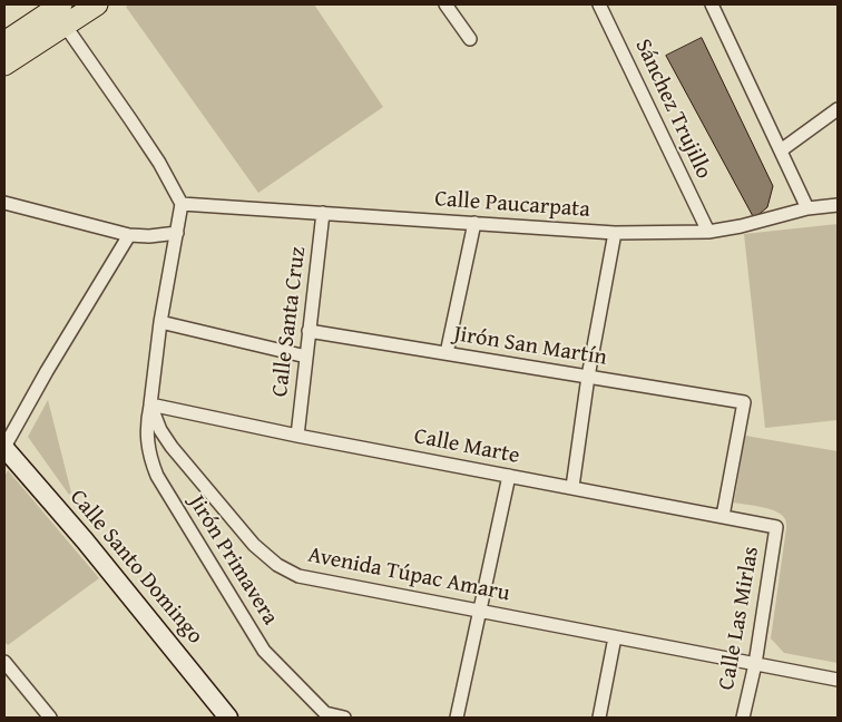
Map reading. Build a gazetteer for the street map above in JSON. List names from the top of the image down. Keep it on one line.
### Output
{"streets":{"street":["Sánchez Trujillo","Calle Paucarpata","Calle Santa Cruz","Jirón San Martín","Calle Marte","Jirón Primavera","Calle Santo Domingo","Avenida Túpac Amaru","Calle Las Mirlas"]},"crossings":[["Sánchez Trujillo","Calle Paucarpata"],["Calle Paucarpata","Calle Santa Cruz"],["Calle Paucarpata","Avenida Túpac Amaru"],["Calle Santa Cruz","Jirón San Martín"],["Calle Santa Cruz","Calle Marte"],["Jirón San Martín","Calle Las Mirlas"],["Calle Marte","Jirón Primavera"],["Calle Marte","Avenida Túpac Amaru"],["Calle Marte","Calle Las Mirlas"],["Jirón Primavera","Avenida Túpac Amaru"],["Avenida Túpac Amaru","Calle Las Mirlas"]]}
